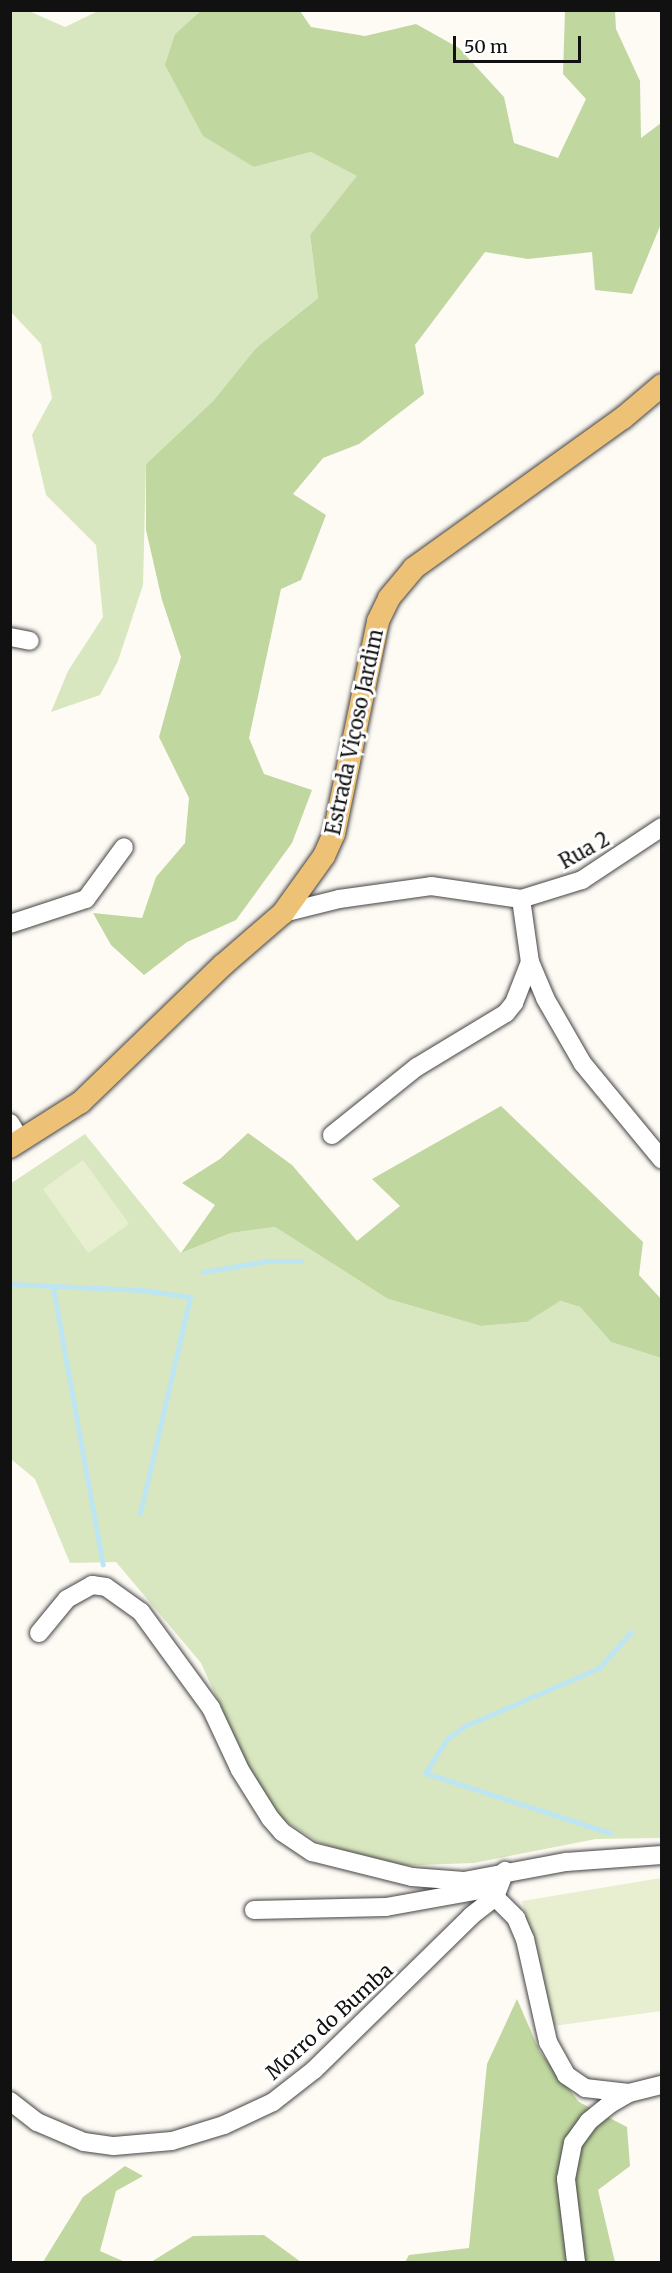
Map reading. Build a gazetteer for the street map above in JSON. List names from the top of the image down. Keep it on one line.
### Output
{"streets":{"main road":["Estrada Viçoso Jardim"],"street":["Rua 2","Morro do Bumba"]},"scale_bar":"50 m"}
